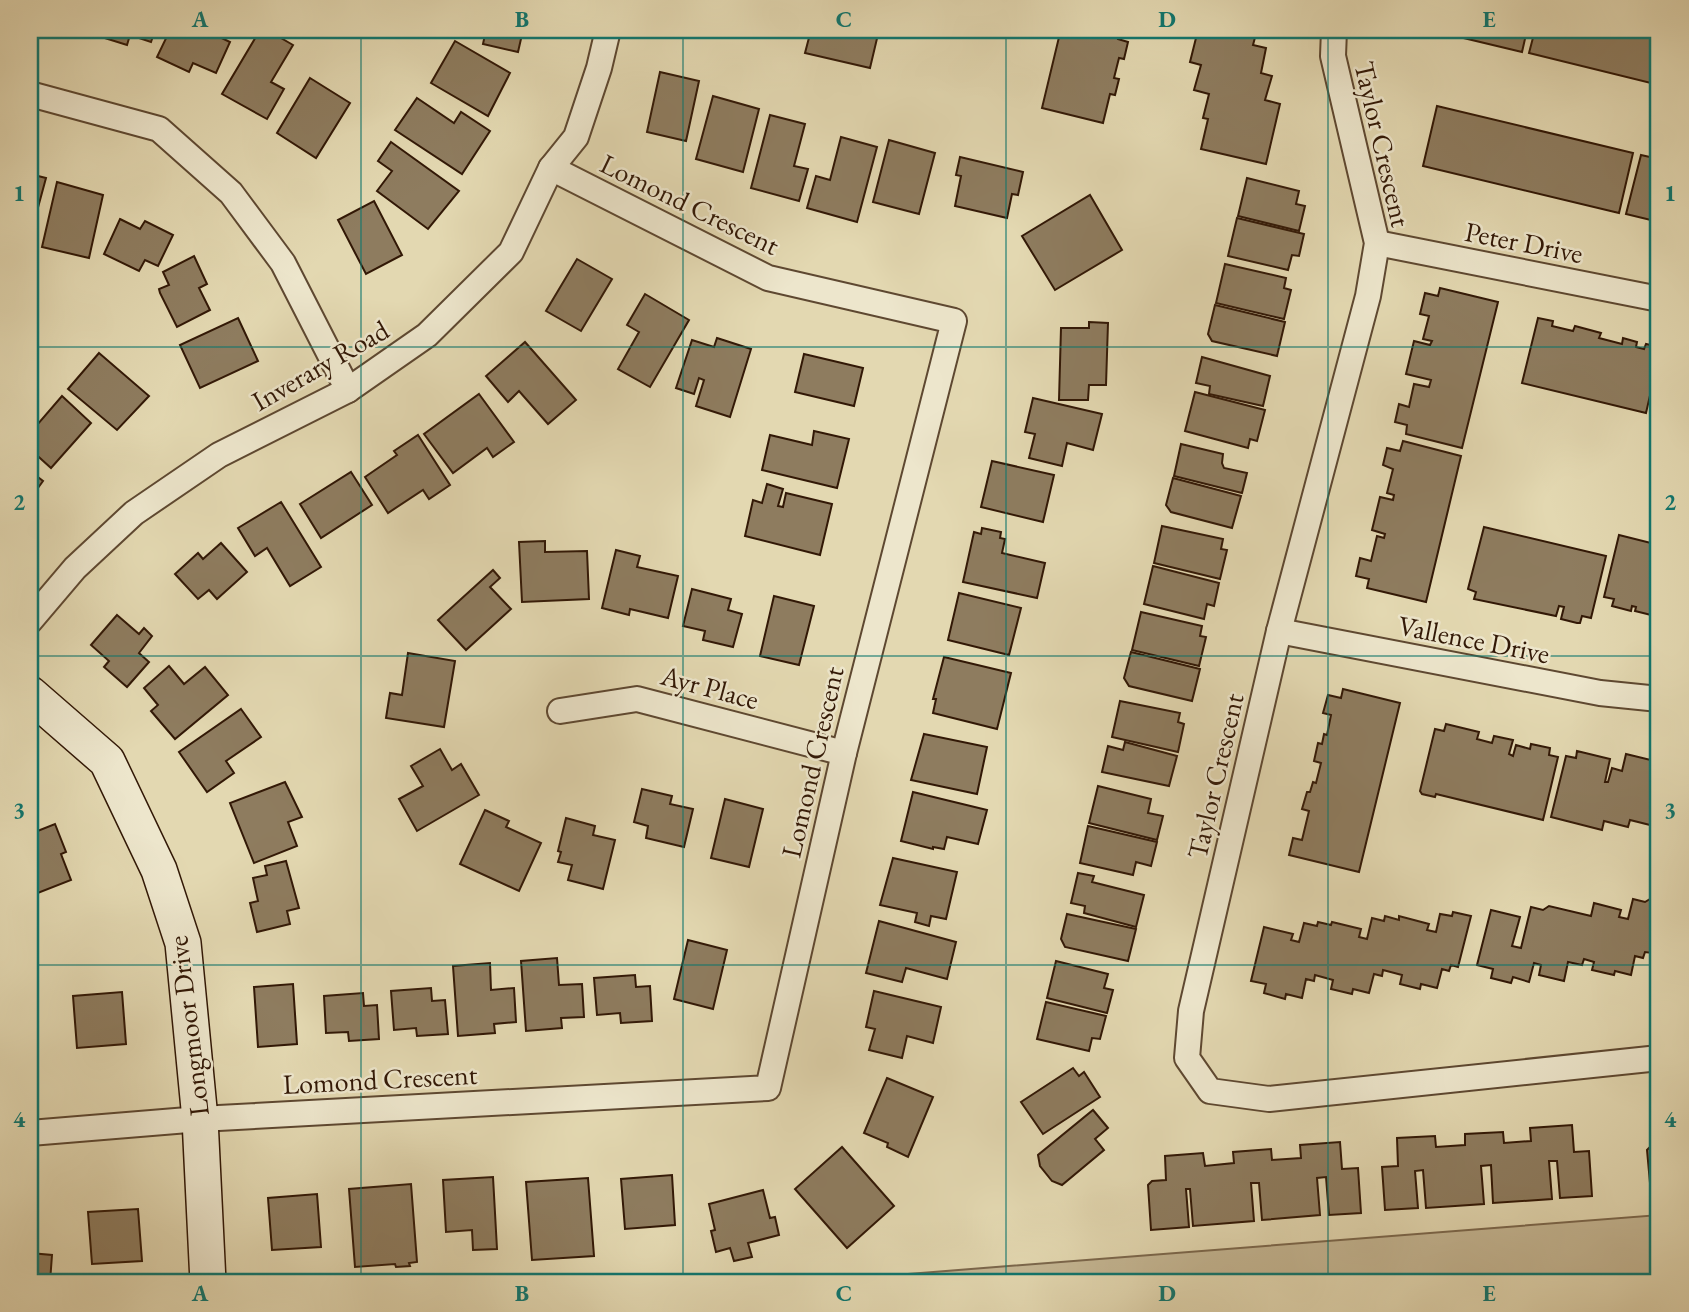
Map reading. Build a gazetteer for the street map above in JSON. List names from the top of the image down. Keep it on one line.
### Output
{"streets":{"street":["Taylor Crescent","Lomond Crescent","Peter Drive","Inverary Road","Vallence Drive","Ayr Place","Longmoor Drive"]},"crossings":[["Taylor Crescent","Peter Drive"],["Taylor Crescent","Vallence Drive"],["Lomond Crescent","Inverary Road"],["Lomond Crescent","Ayr Place"],["Lomond Crescent","Longmoor Drive"]],"grid":{"columns":["A","B","C","D","E"],"rows":["1","2","3","4"]}}
